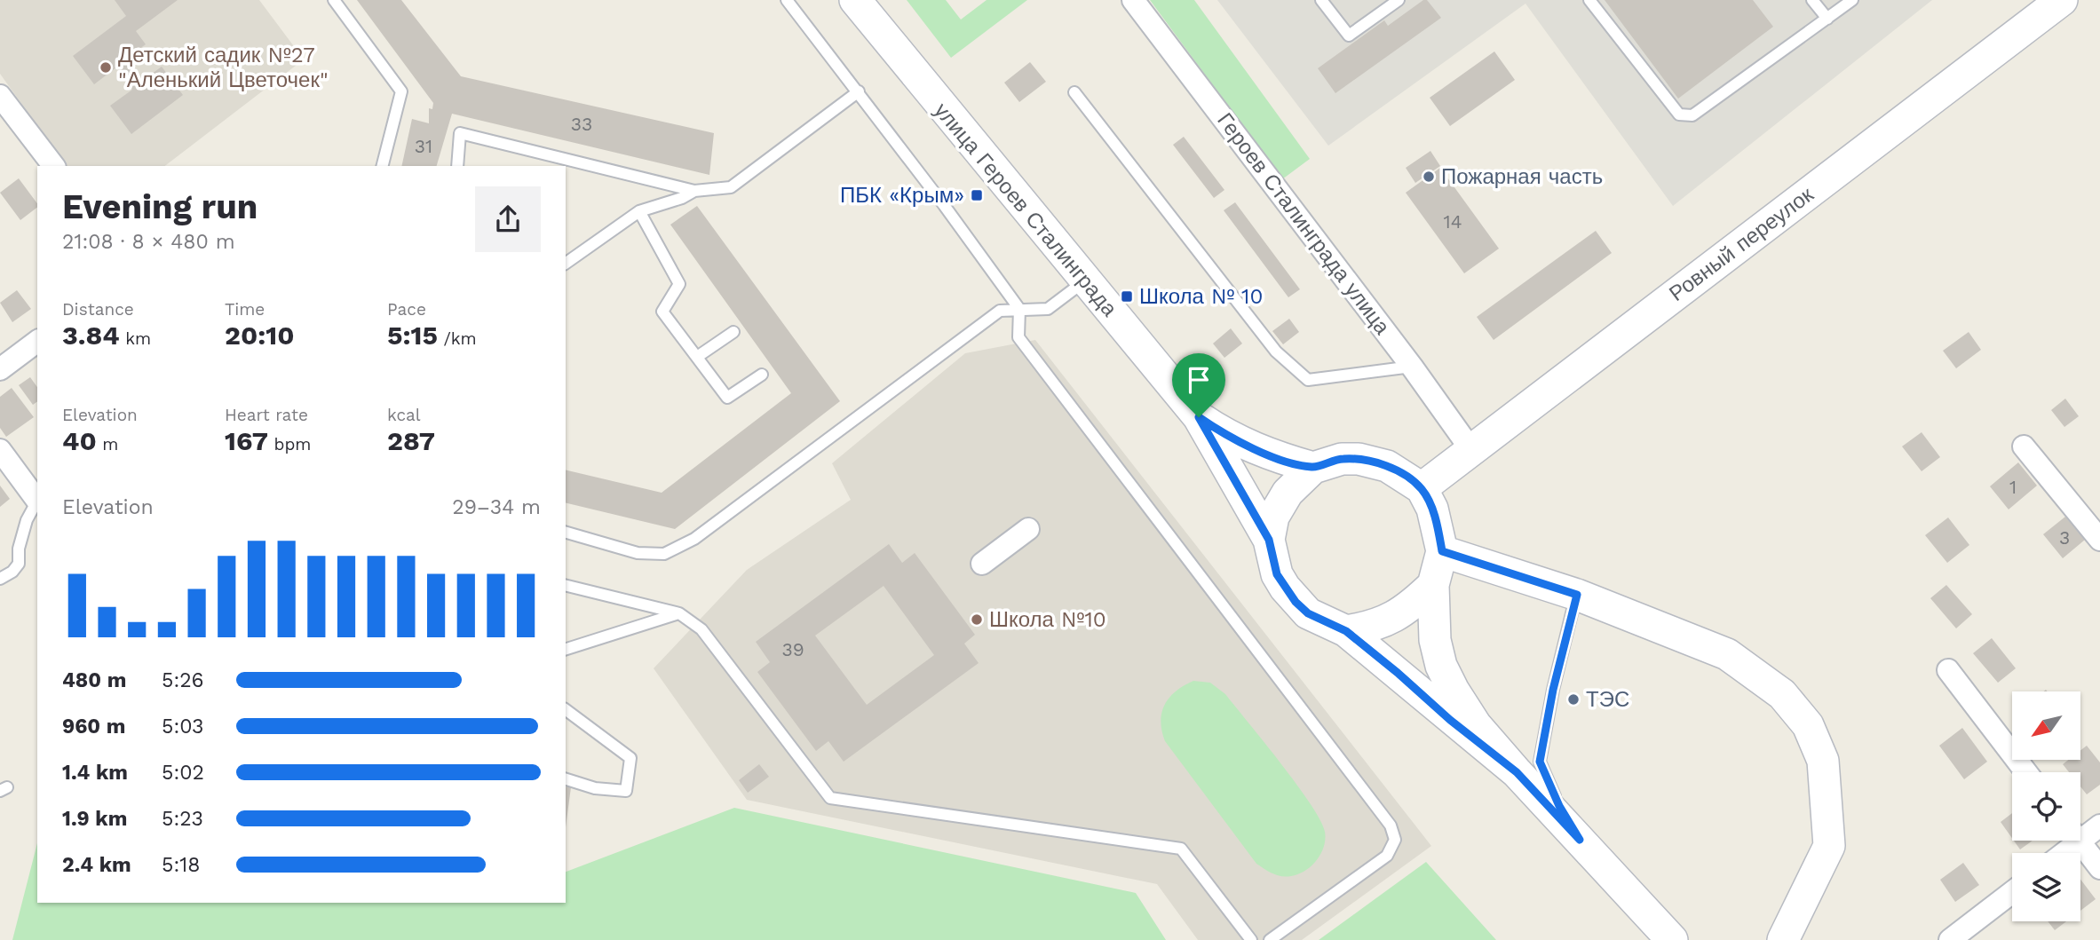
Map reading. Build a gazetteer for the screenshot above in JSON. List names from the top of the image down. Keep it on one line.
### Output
{"streets":{"main road":["улица Героев Сталинграда","Ровный переулок"],"street":["Героев Сталинграда улица"]},"crossings":[["улица Героев Сталинграда","Ровный переулок"],["Героев Сталинграда улица","Ровный переулок"]],"places":{"other":["Детский садик №27 \"Аленький Цветочек\"","Пожарная часть","Школа №10","ТЭС"],"transit":["ПБК «Крым»","Школа № 10"]},"house_numbers":["33","31","14","1","3","39"],"north":"bottom left","page":{"heading":["Evening run","21:08 · 8 × 480 m"],"stats":[["Distance","3.84 km"],["Time","20:10"],["Pace","5:15 /km"],["Elevation","40 m"],["Heart rate","167 bpm"],["kcal","287"]],"chart":["Elevation","29–34 m"],"list":[{"name":"480 m","note":"5:26"},{"name":"960 m","note":"5:03"},{"name":"1.4 km","note":"5:02"},{"name":"1.9 km","note":"5:23"},{"name":"2.4 km","note":"5:18"}]}}
